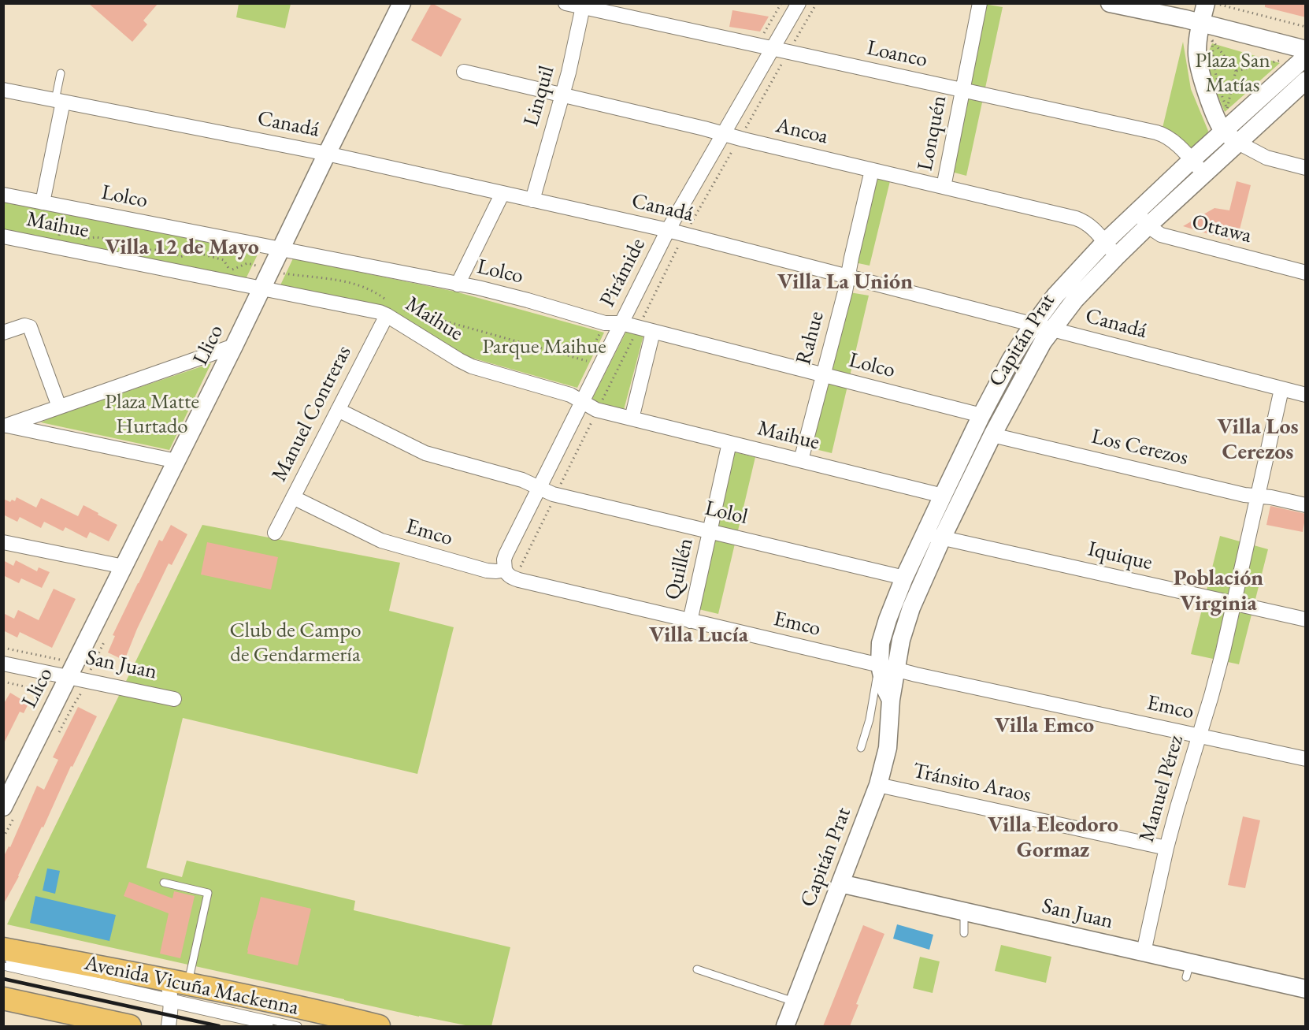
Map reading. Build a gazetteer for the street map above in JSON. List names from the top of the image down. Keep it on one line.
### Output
{"streets":{"main road":["Avenida Vicuña Mackenna"],"street":["Loanco","Linquil","Canadá","Ancoa","Lonquén","Lolco","Maihue","Ottawa","Pirámide","Rahue","Capitán Prat","Llico","Manuel Contreras","Los Cerezos","Lolol","Emco","Iquique","Quillén","San Juan","Tránsito Araos","Manuel Pérez"]},"crossings":[["Loanco","Linquil"],["Loanco","Lonquén"],["Loanco","Pirámide"],["Loanco","Capitán Prat"],["Linquil","Canadá"],["Linquil","Ancoa"],["Canadá","Pirámide"],["Canadá","Rahue"],["Canadá","Capitán Prat"],["Canadá","Llico"],["Canadá","Manuel Pérez"],["Ancoa","Lonquén"],["Ancoa","Pirámide"],["Ancoa","Rahue"],["Ancoa","Capitán Prat"],["Lolco","Pirámide"],["Lolco","Rahue"],["Lolco","Capitán Prat"],["Lolco","Llico"],["Maihue","Pirámide"],["Maihue","Rahue"],["Maihue","Capitán Prat"],["Maihue","Llico"],["Maihue","Manuel Contreras"],["Maihue","Quillén"],["Ottawa","Capitán Prat"],["Pirámide","Lolol"],["Pirámide","Emco"],["Capitán Prat","Los Cerezos"],["Capitán Prat","Lolol"],["Capitán Prat","Emco"],["Capitán Prat","Iquique"],["Capitán Prat","San Juan"],["Capitán Prat","Tránsito Araos"],["Llico","San Juan"],["Manuel Contreras","Lolol"],["Manuel Contreras","Emco"],["Los Cerezos","Manuel Pérez"],["Lolol","Quillén"],["Emco","Quillén"],["Emco","Manuel Pérez"],["Iquique","Manuel Pérez"],["San Juan","Manuel Pérez"],["Tránsito Araos","Manuel Pérez"]],"districts":["Villa 12 de Mayo","Villa La Unión","Villa Los Cerezos","Población Virginia","Villa Lucía","Villa Emco","Villa Eleodoro Gormaz"],"parks":["Plaza San Matías","Parque Maihue","Plaza Matte Hurtado","Club de Campo de Gendarmería"]}
